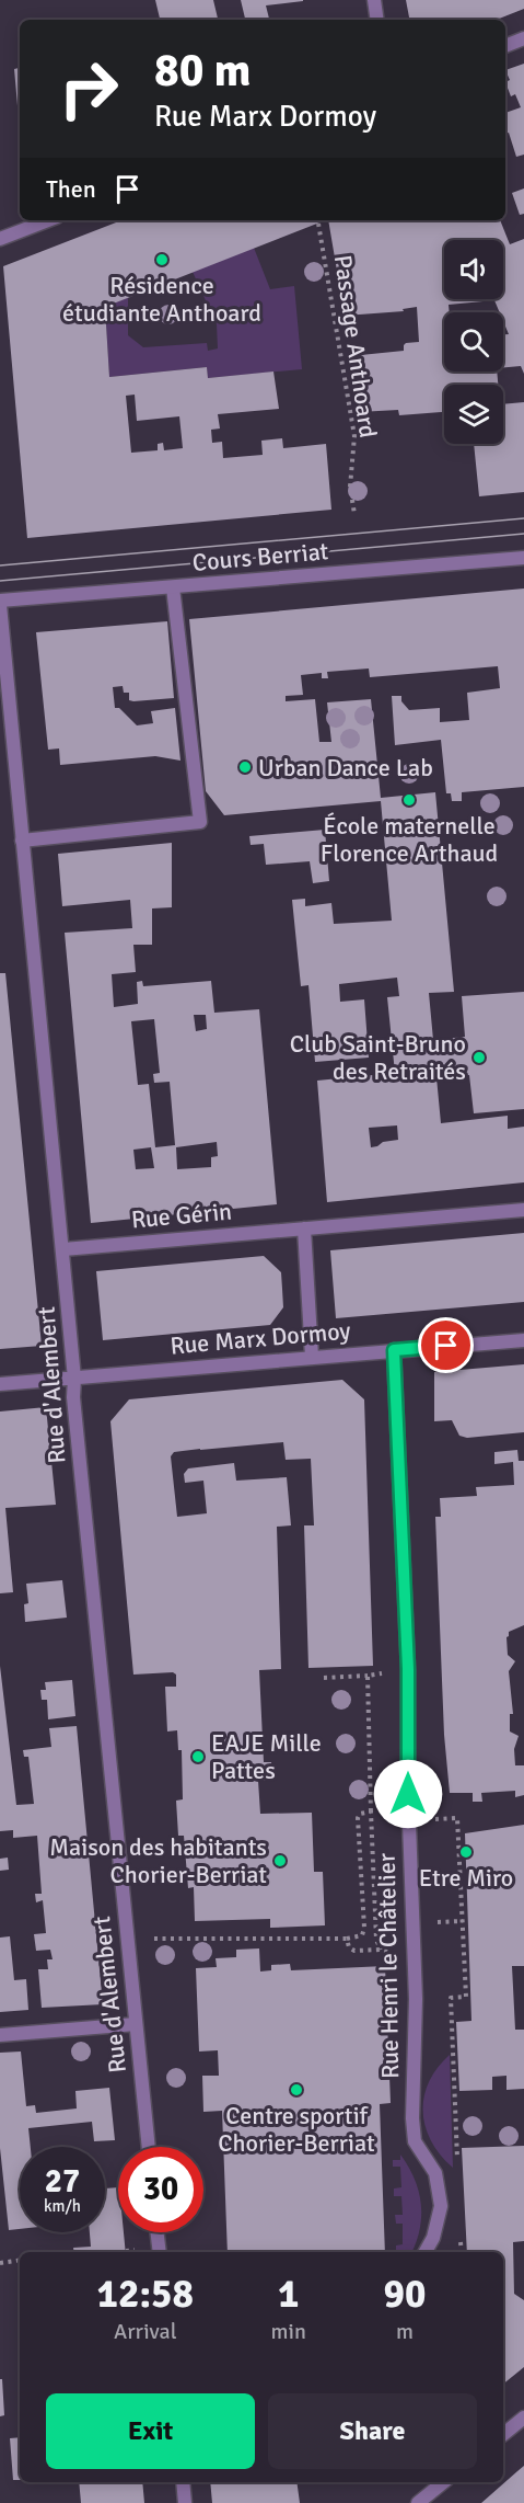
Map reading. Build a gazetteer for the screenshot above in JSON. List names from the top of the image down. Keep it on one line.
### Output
{"streets":{"street":["Cours Berriat","Rue Gérin","Rue Marx Dormoy","Rue d'Alembert","Rue Henri le Châtelier"],"path":["Passage Anthoard"]},"crossings":[["Cours Berriat","Rue d'Alembert"],["Rue Gérin","Rue d'Alembert"],["Rue Marx Dormoy","Rue d'Alembert"],["Rue Marx Dormoy","Rue Henri le Châtelier"]],"places":["Résidence étudiante Anthoard","Urban Dance Lab","École maternelle Florence Arthaud","Club Saint-Bruno des Retraités","EAJE Mille Pattes","Etre Miro","Maison des habitants Chorier-Berriat","Centre sportif Chorier-Berriat"],"page":{"turn":["80 m","Rue Marx Dormoy"],"then":"Then","speed":"27 km/h","limit":"30","eta":["12:58","Arrival","1","min","90","m"],"buttons":["Exit","Share"]}}
